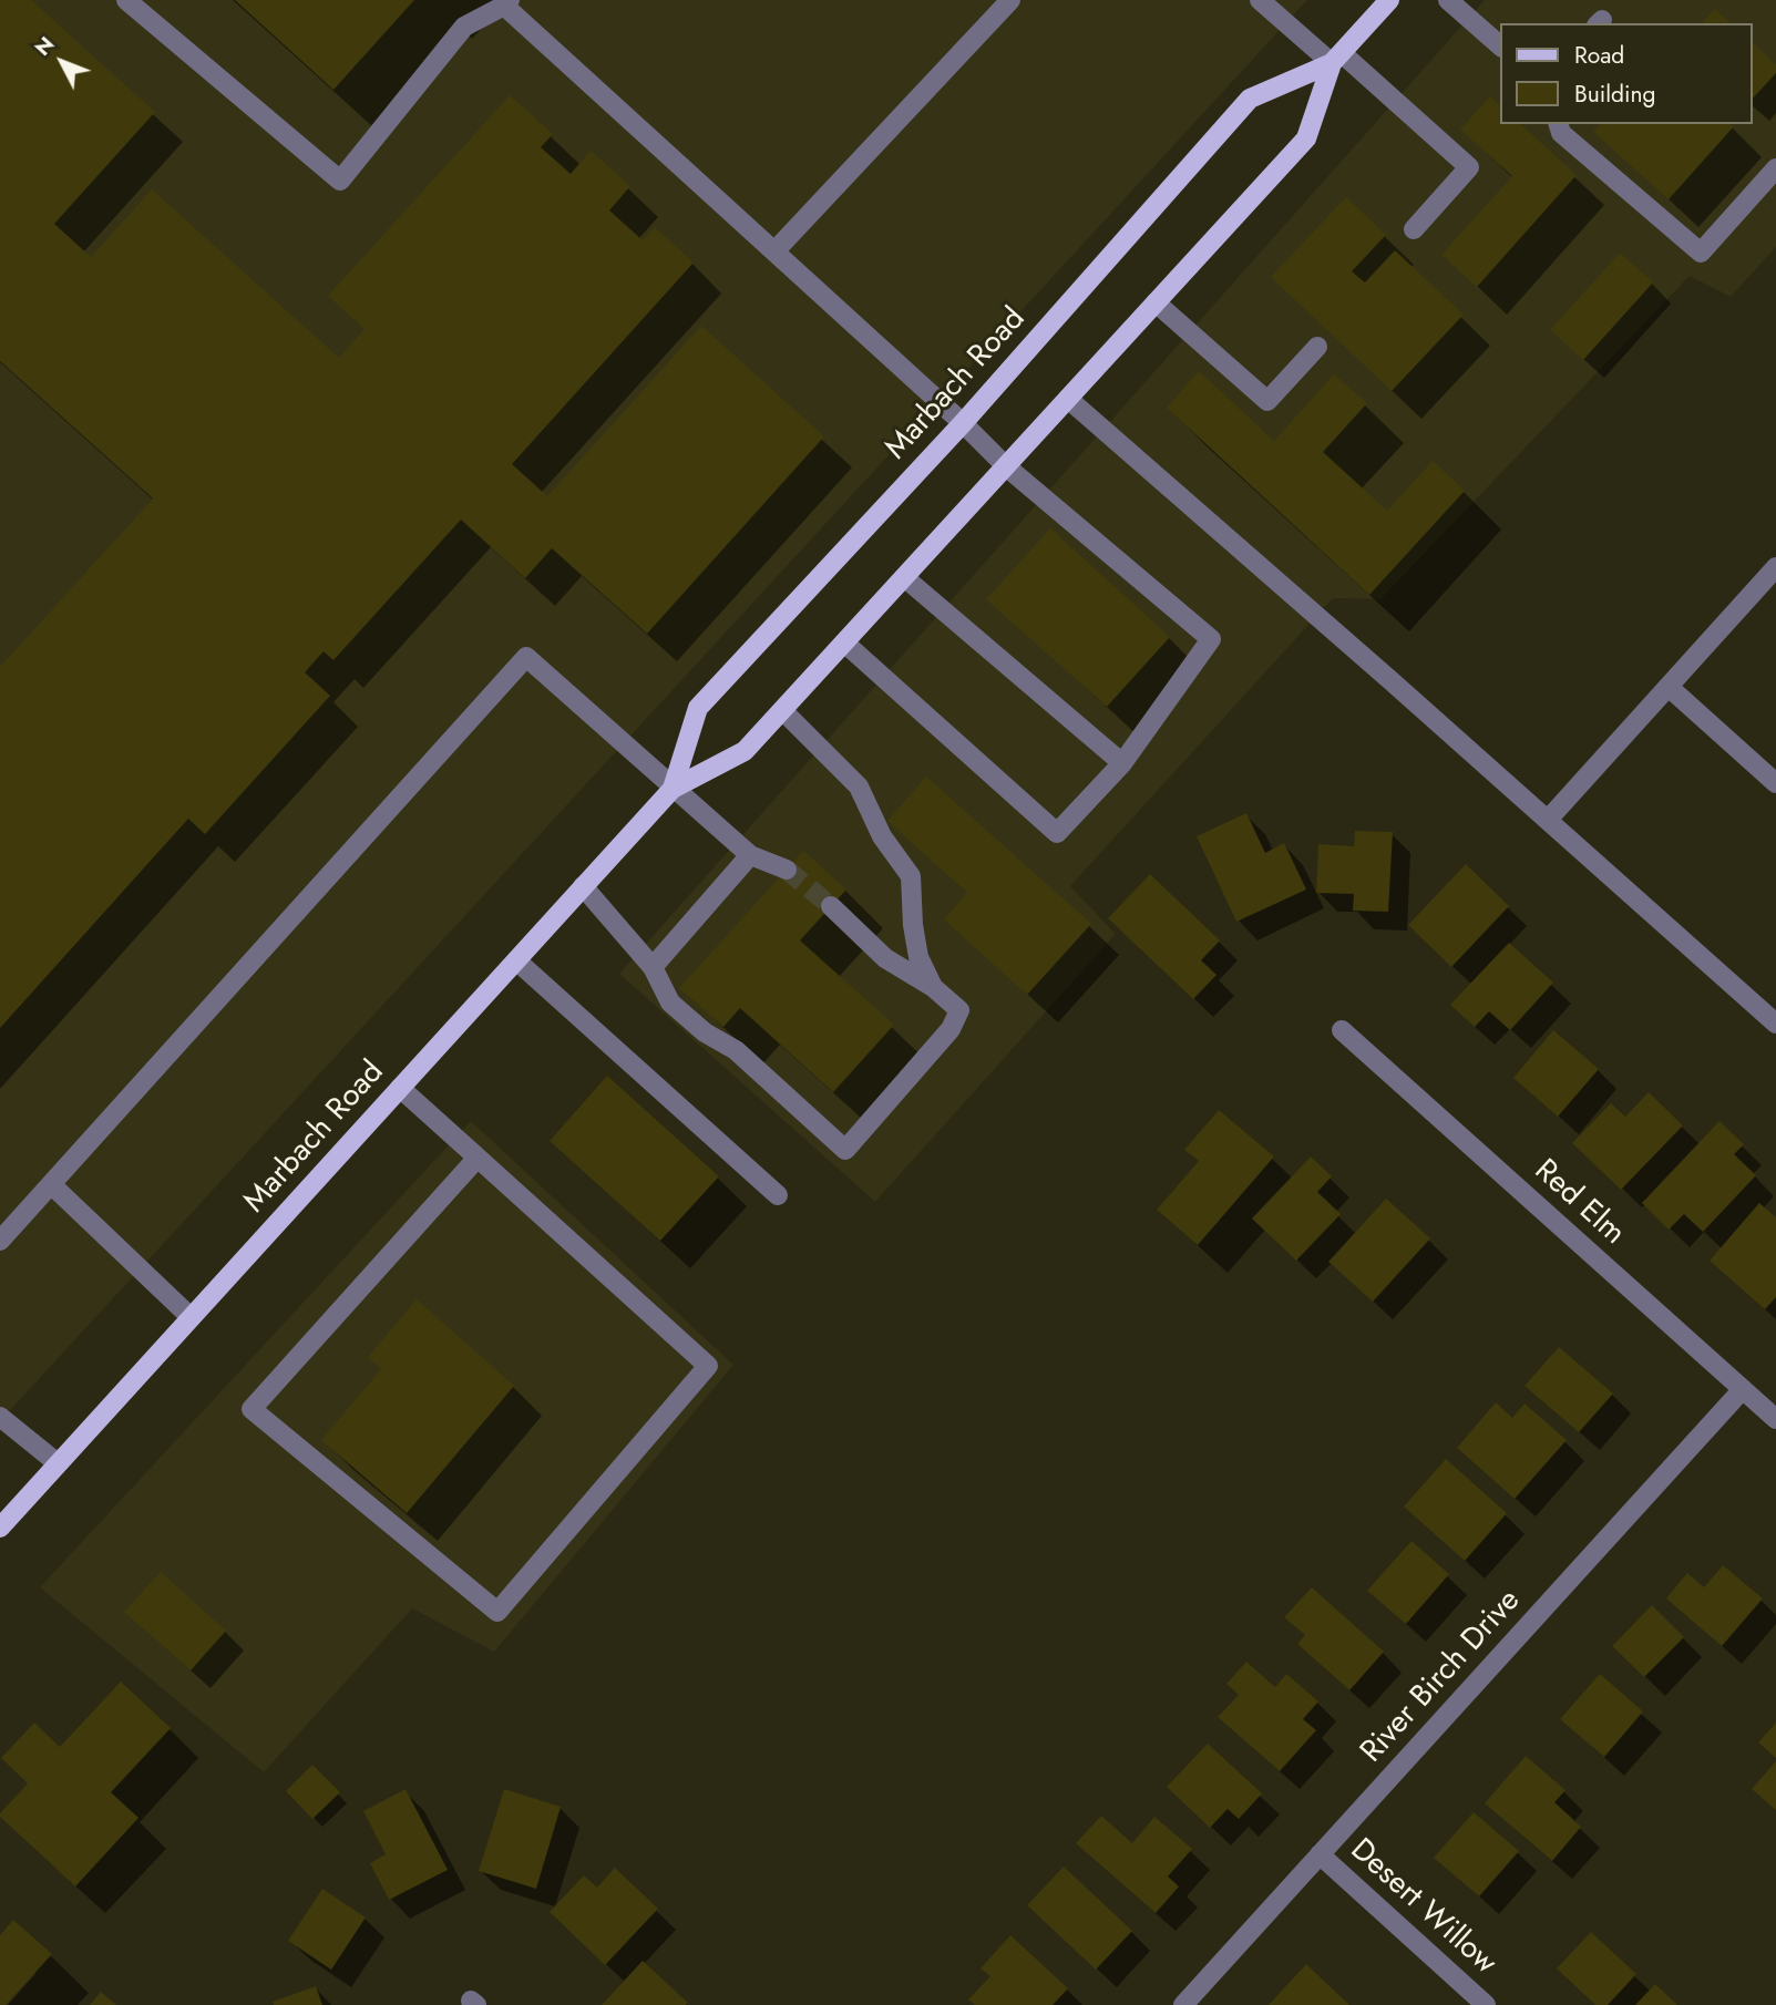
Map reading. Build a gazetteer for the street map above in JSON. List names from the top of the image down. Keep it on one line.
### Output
{"streets":{"main road":["Marbach Road"],"street":["Red Elm","River Birch Drive","Desert Willow"]},"crossings":[["Red Elm","River Birch Drive"],["River Birch Drive","Desert Willow"]],"legend":["Road","Building"],"north":"top left"}
